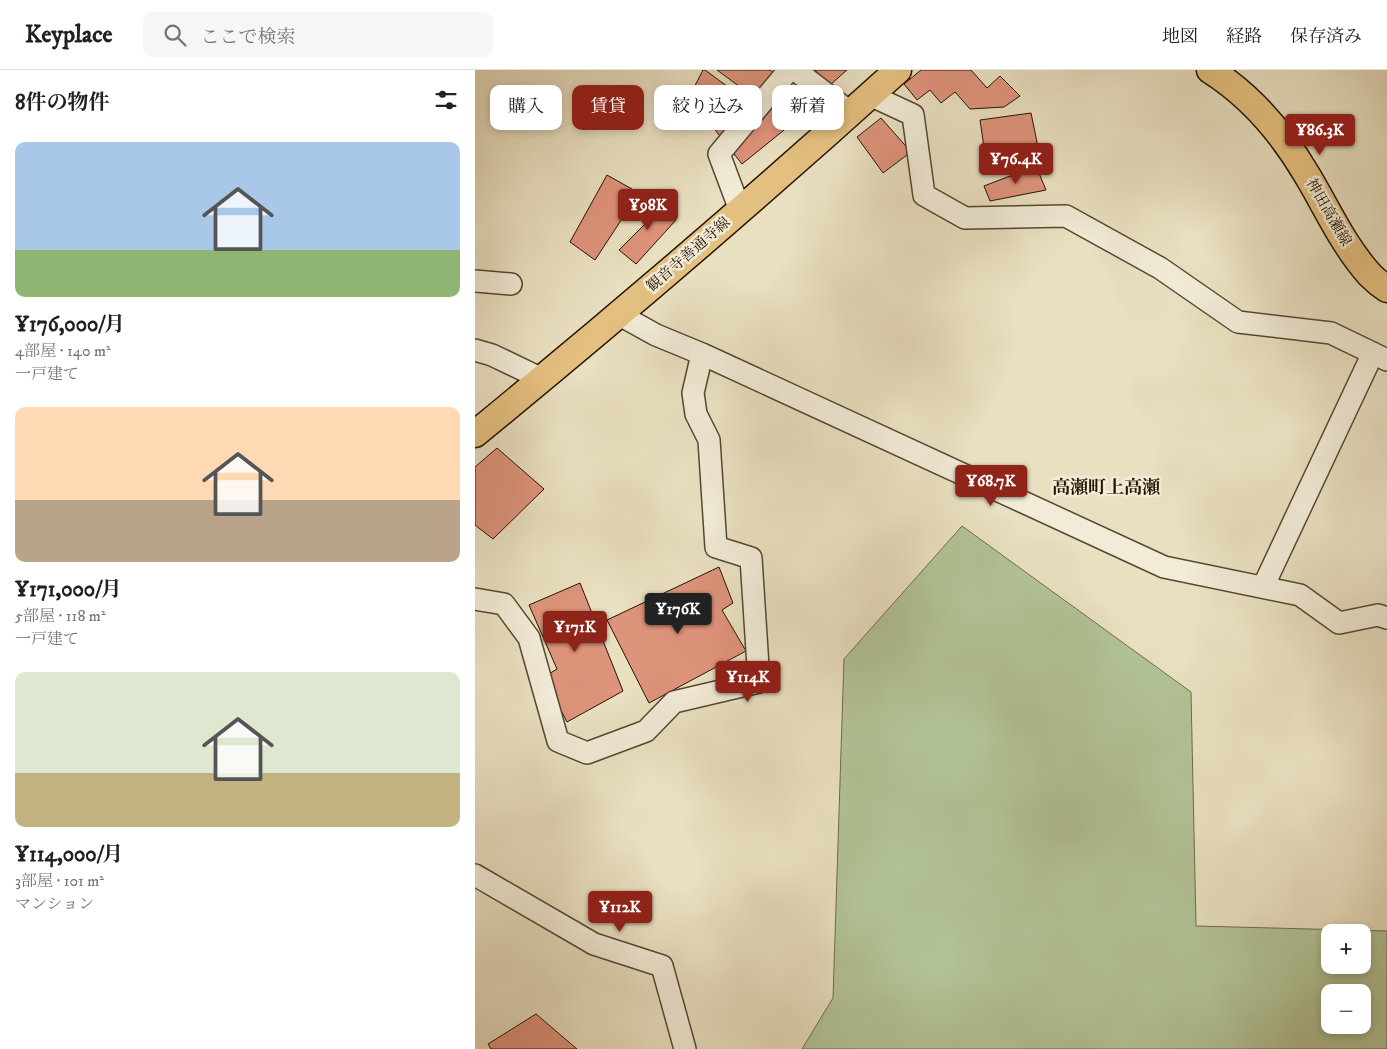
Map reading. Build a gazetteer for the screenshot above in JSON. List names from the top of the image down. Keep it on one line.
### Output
{"streets":{"main road":["神田高瀬線","観音寺善通寺線"]},"districts":["高瀬町上高瀬"],"page":{"header":"Keyplace","search":"ここで検索","nav":["地図","経路","保存済み"],"heading":"8件の物件","chip":["購入","賃貸","絞り込み","新着"],"price":["¥86.3K","¥76.4K","¥98K","¥68.7K","¥176K","¥171K","¥114K","¥112K"],"list":[{"name":"¥176,000/月","note":"4部屋 · 140 m² · 一戸建て"},{"name":"¥171,000/月","note":"5部屋 · 118 m² · 一戸建て"},{"name":"¥114,000/月","note":"3部屋 · 101 m² · マンション"}],"map_buttons":["+","−"]}}
